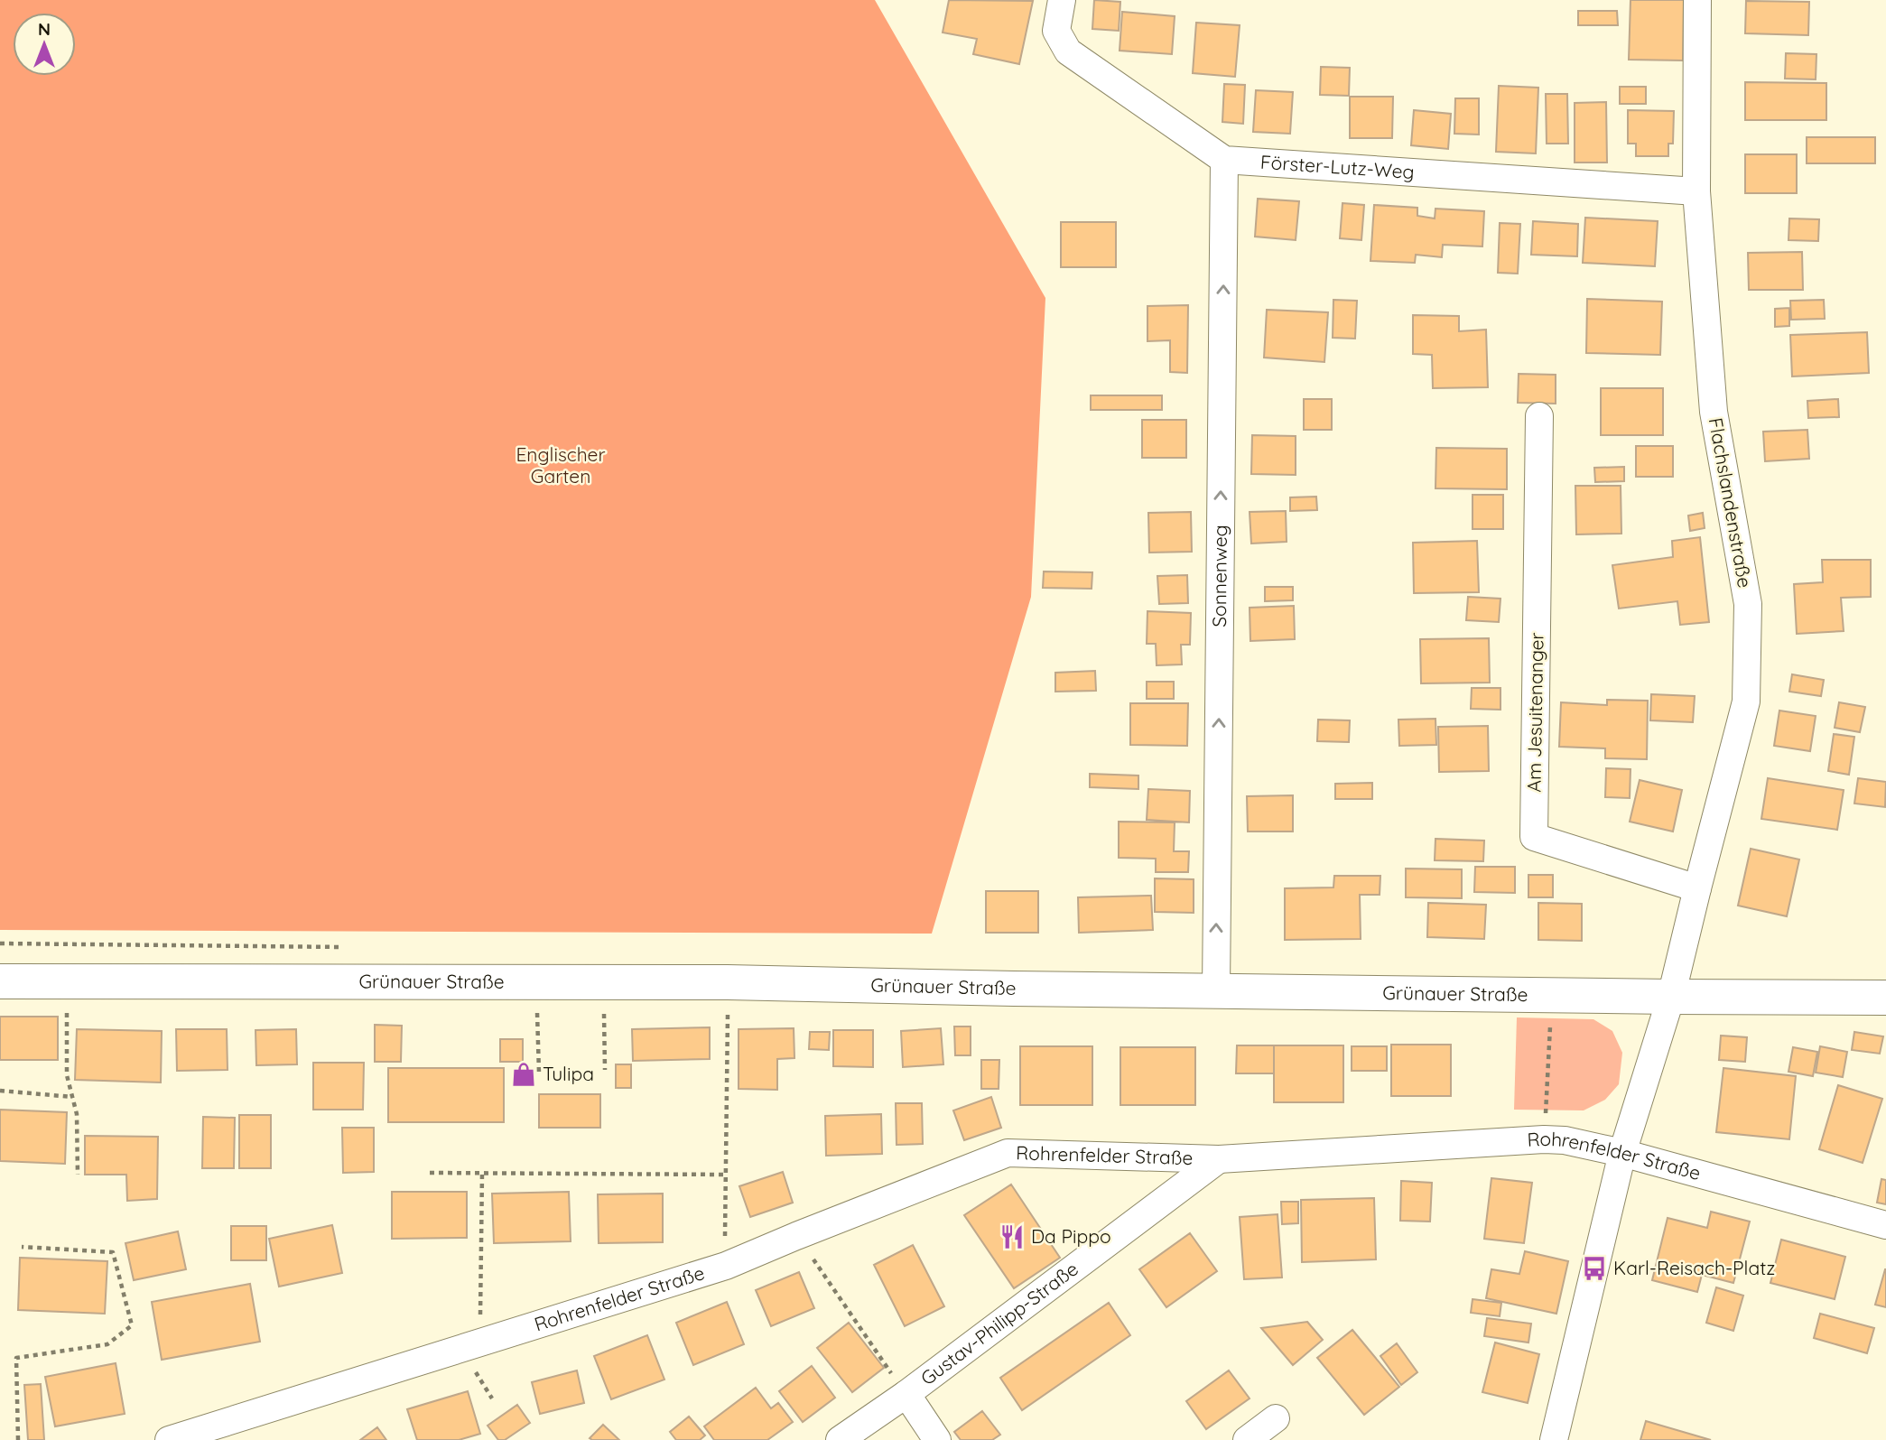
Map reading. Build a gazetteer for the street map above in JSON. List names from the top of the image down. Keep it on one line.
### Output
{"streets":{"street":["Förster-Lutz-Weg","Flachslandenstraße","Sonnenweg","Am Jesuitenanger","Grünauer Straße","Rohrenfelder Straße","Gustav-Philipp-Straße"]},"crossings":[["Förster-Lutz-Weg","Flachslandenstraße"],["Förster-Lutz-Weg","Sonnenweg"],["Flachslandenstraße","Am Jesuitenanger"],["Flachslandenstraße","Grünauer Straße"],["Sonnenweg","Grünauer Straße"],["Rohrenfelder Straße","Gustav-Philipp-Straße"]],"one_way":["Sonnenweg"],"parks":["Englischer Garten"],"places":{"shop":["Tulipa"],"restaurant":["Da Pippo"],"bus stop":["Karl-Reisach-Platz"]},"north":"top"}
